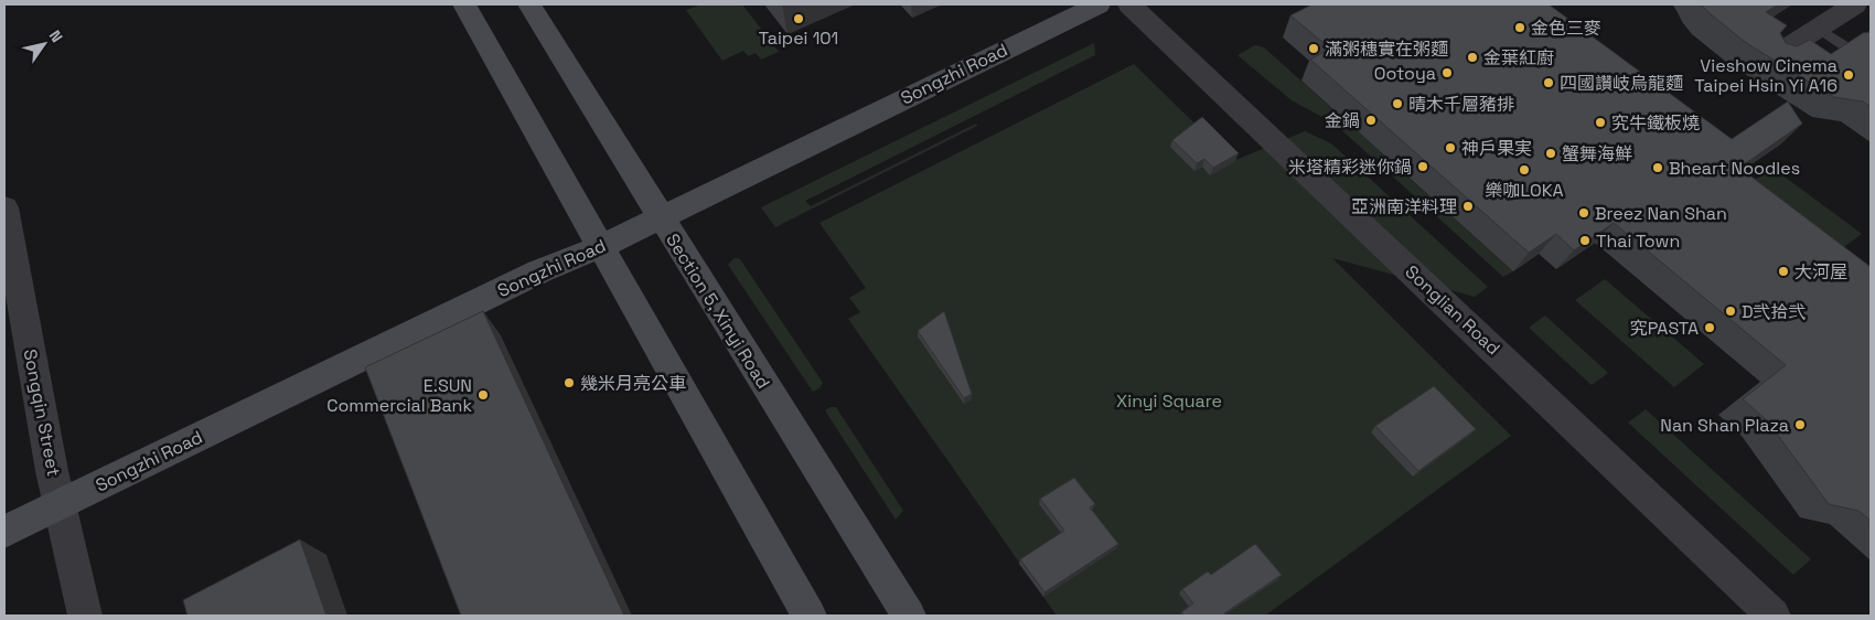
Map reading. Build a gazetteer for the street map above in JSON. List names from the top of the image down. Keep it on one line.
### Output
{"streets":{"main road":["Songzhi Road","Section 5, Xinyi Road"],"street":["Songlian Road","Songqin Street"]},"crossings":[["Songzhi Road","Section 5, Xinyi Road"],["Songzhi Road","Songqin Street"]],"parks":["Xinyi Square"],"places":["Taipei 101","金色三麥","滿粥穗實在粥麵","金葉紅廚","Ootoya","Vieshow Cinema Taipei Hsin Yi A16","四國讚岐烏龍麵","晴木千層豬排","金鍋","究牛鐵板燒","神戶果実","蟹舞海鮮","米塔精彩迷你鍋","Bheart Noodles","樂咖LOKA","亞洲南洋料理","Breez Nan Shan","Thai Town","大河屋","D弐拾弐","究PASTA","幾米月亮公車","E.SUN Commercial Bank","Nan Shan Plaza"],"north":"top right"}
